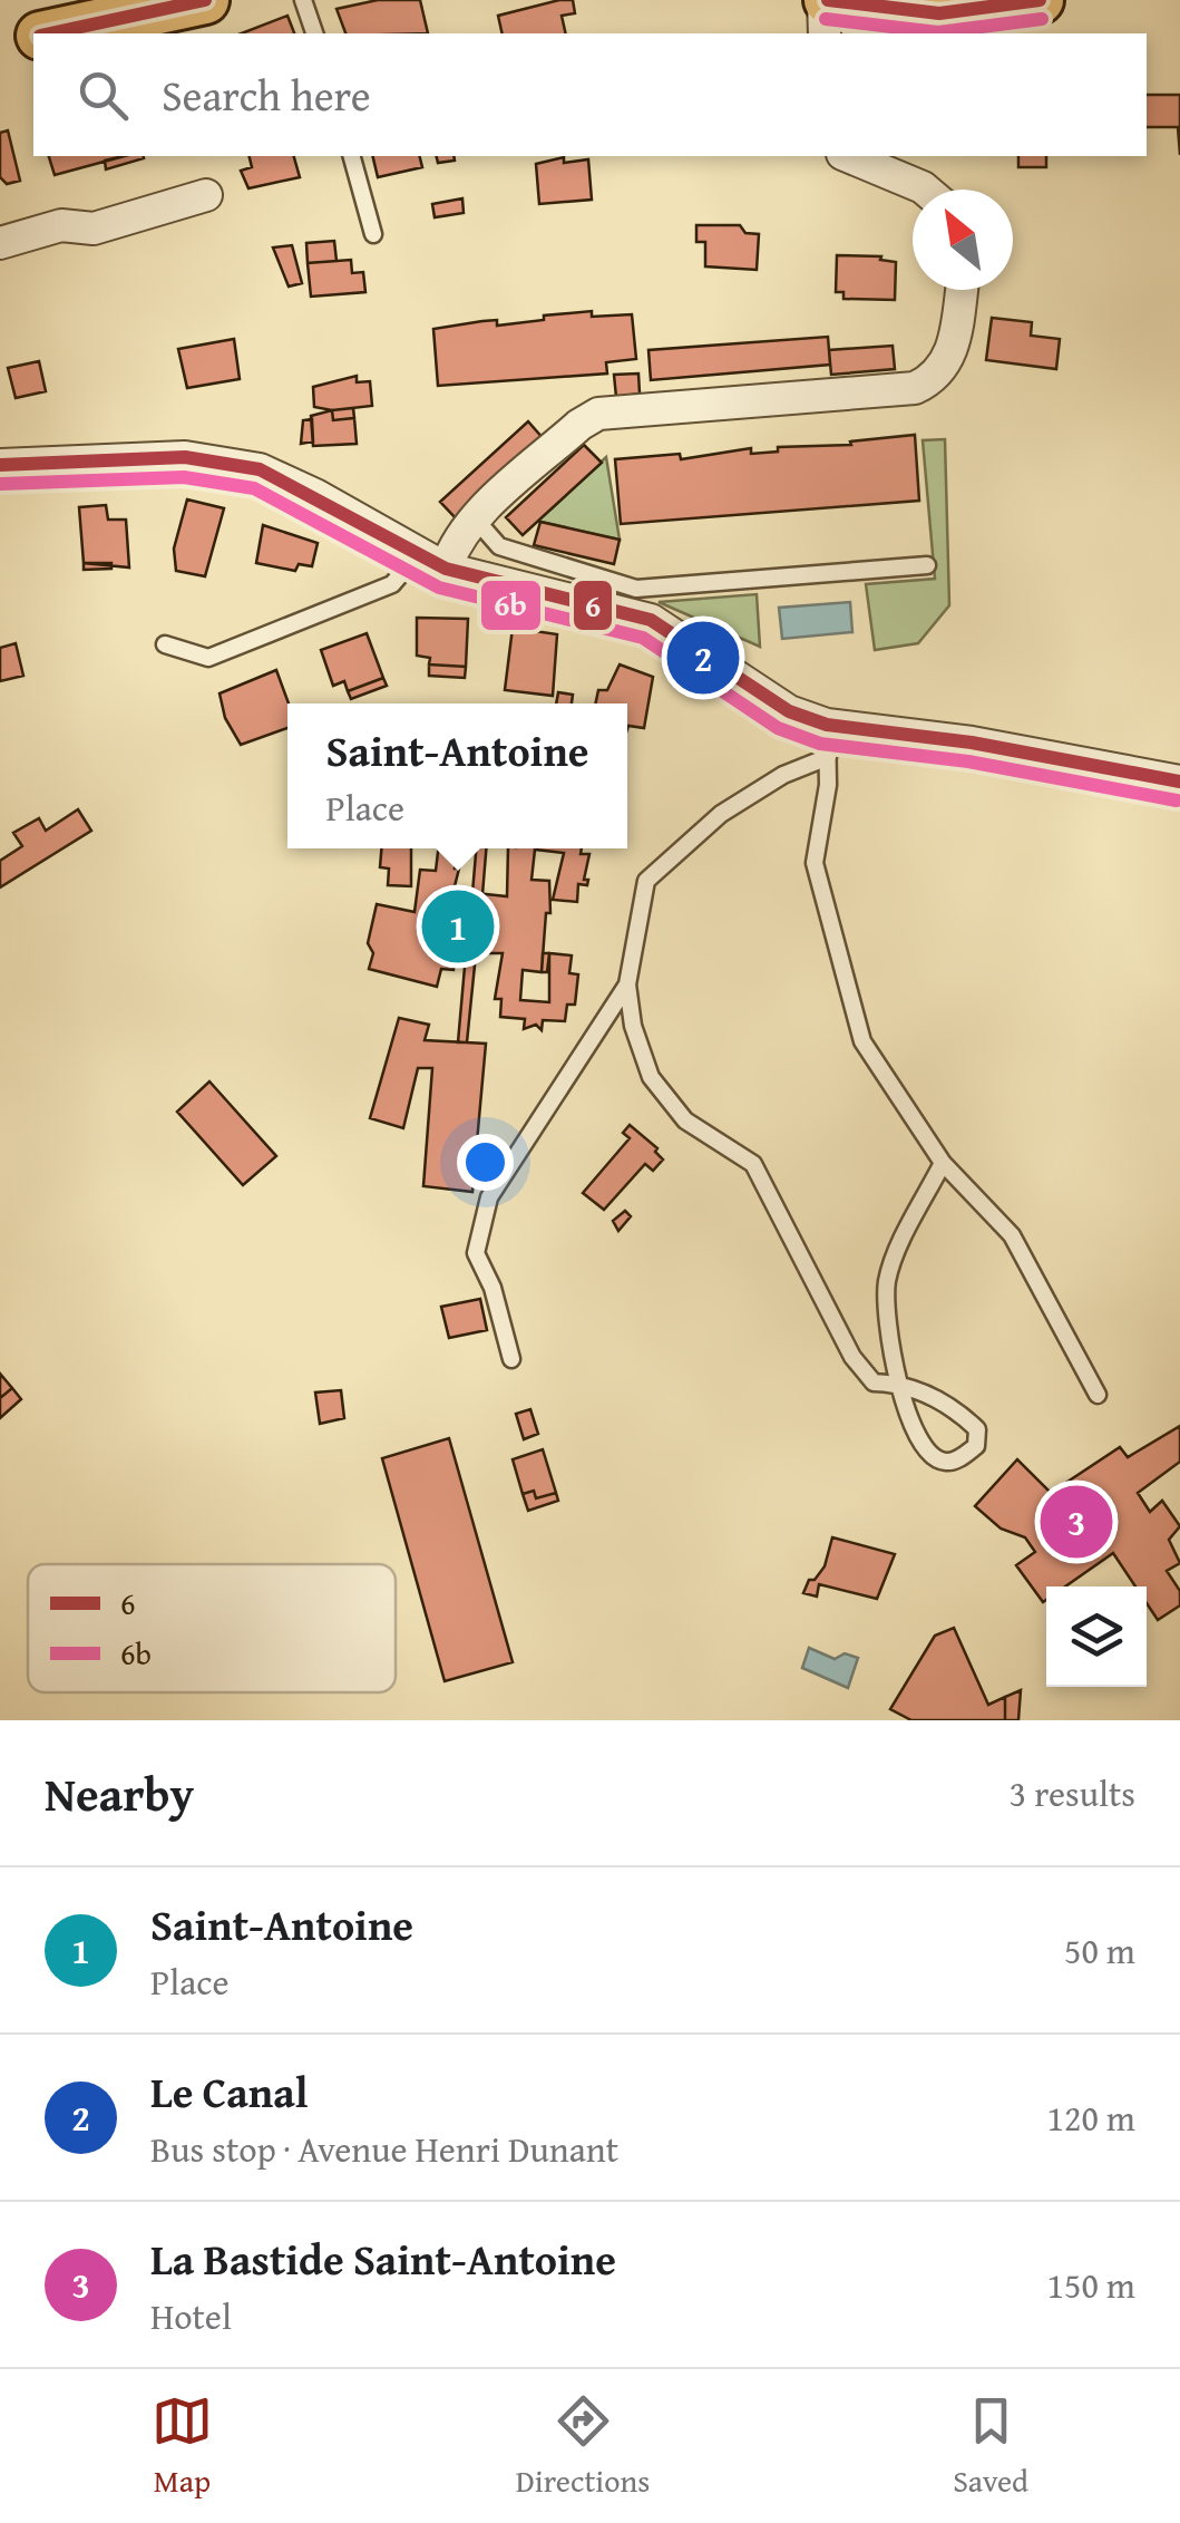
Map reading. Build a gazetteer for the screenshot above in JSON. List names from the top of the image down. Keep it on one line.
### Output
{"lines":["transit line 6","transit line 6b"],"legend":["6","6b"],"north":"top left","page":{"search":"Search here","pins":["2","1","3"],"popup":["Saint-Antoine","Place"],"heading":["Nearby","3 results"],"list":[{"mark":"1","name":"Saint-Antoine","note":"Place","value":"50 m"},{"mark":"2","name":"Le Canal","note":"Bus stop · Avenue Henri Dunant","value":"120 m"},{"mark":"3","name":"La Bastide Saint-Antoine","note":"Hotel","value":"150 m"}],"nav":["Map","Directions","Saved"]}}
